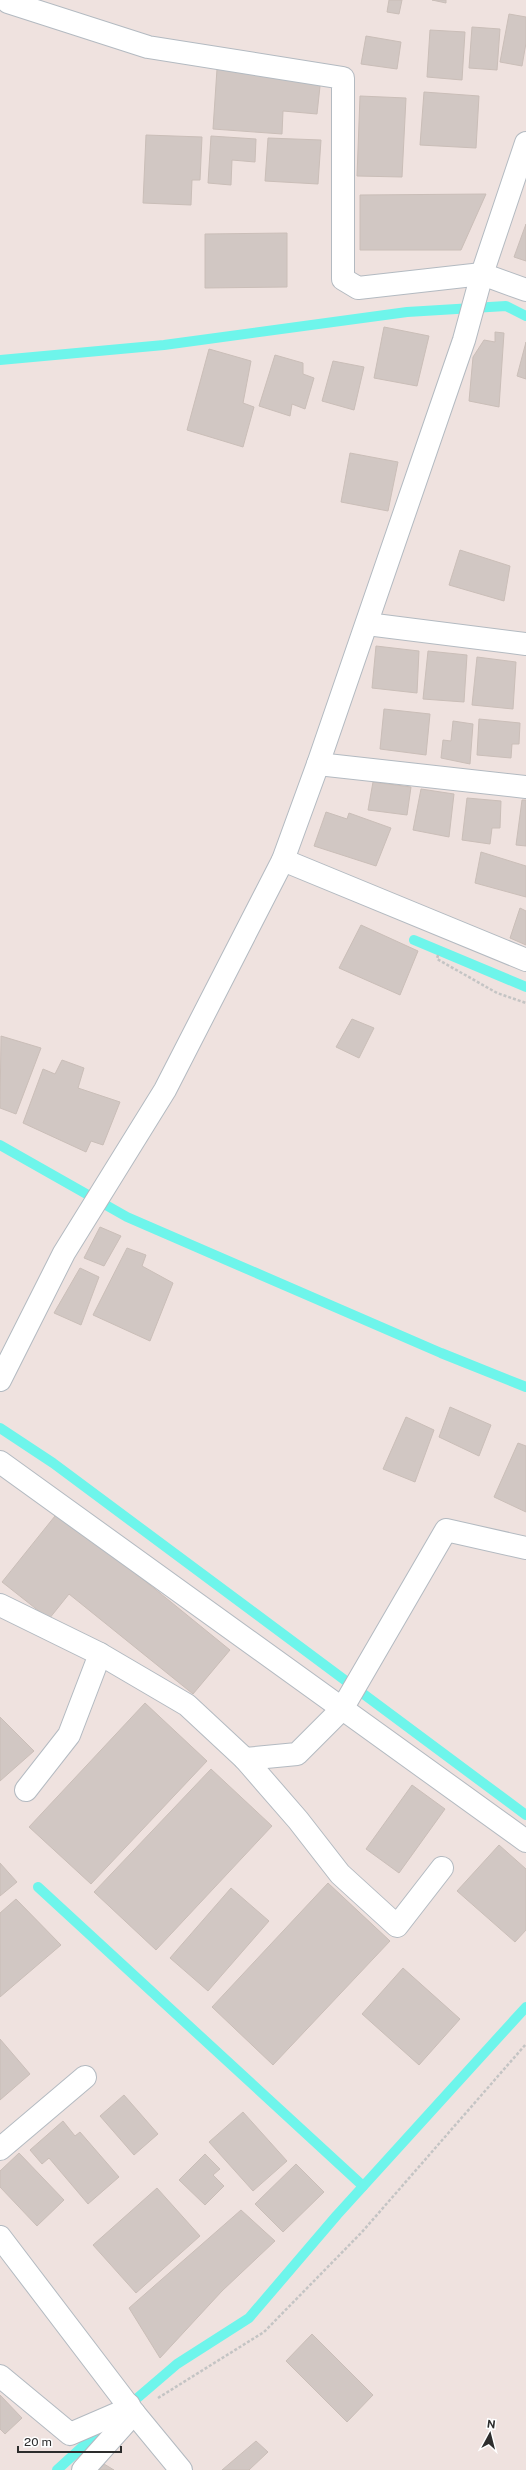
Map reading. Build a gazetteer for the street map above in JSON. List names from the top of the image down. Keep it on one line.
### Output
{"scale_bar":"20 m","north":"top"}
